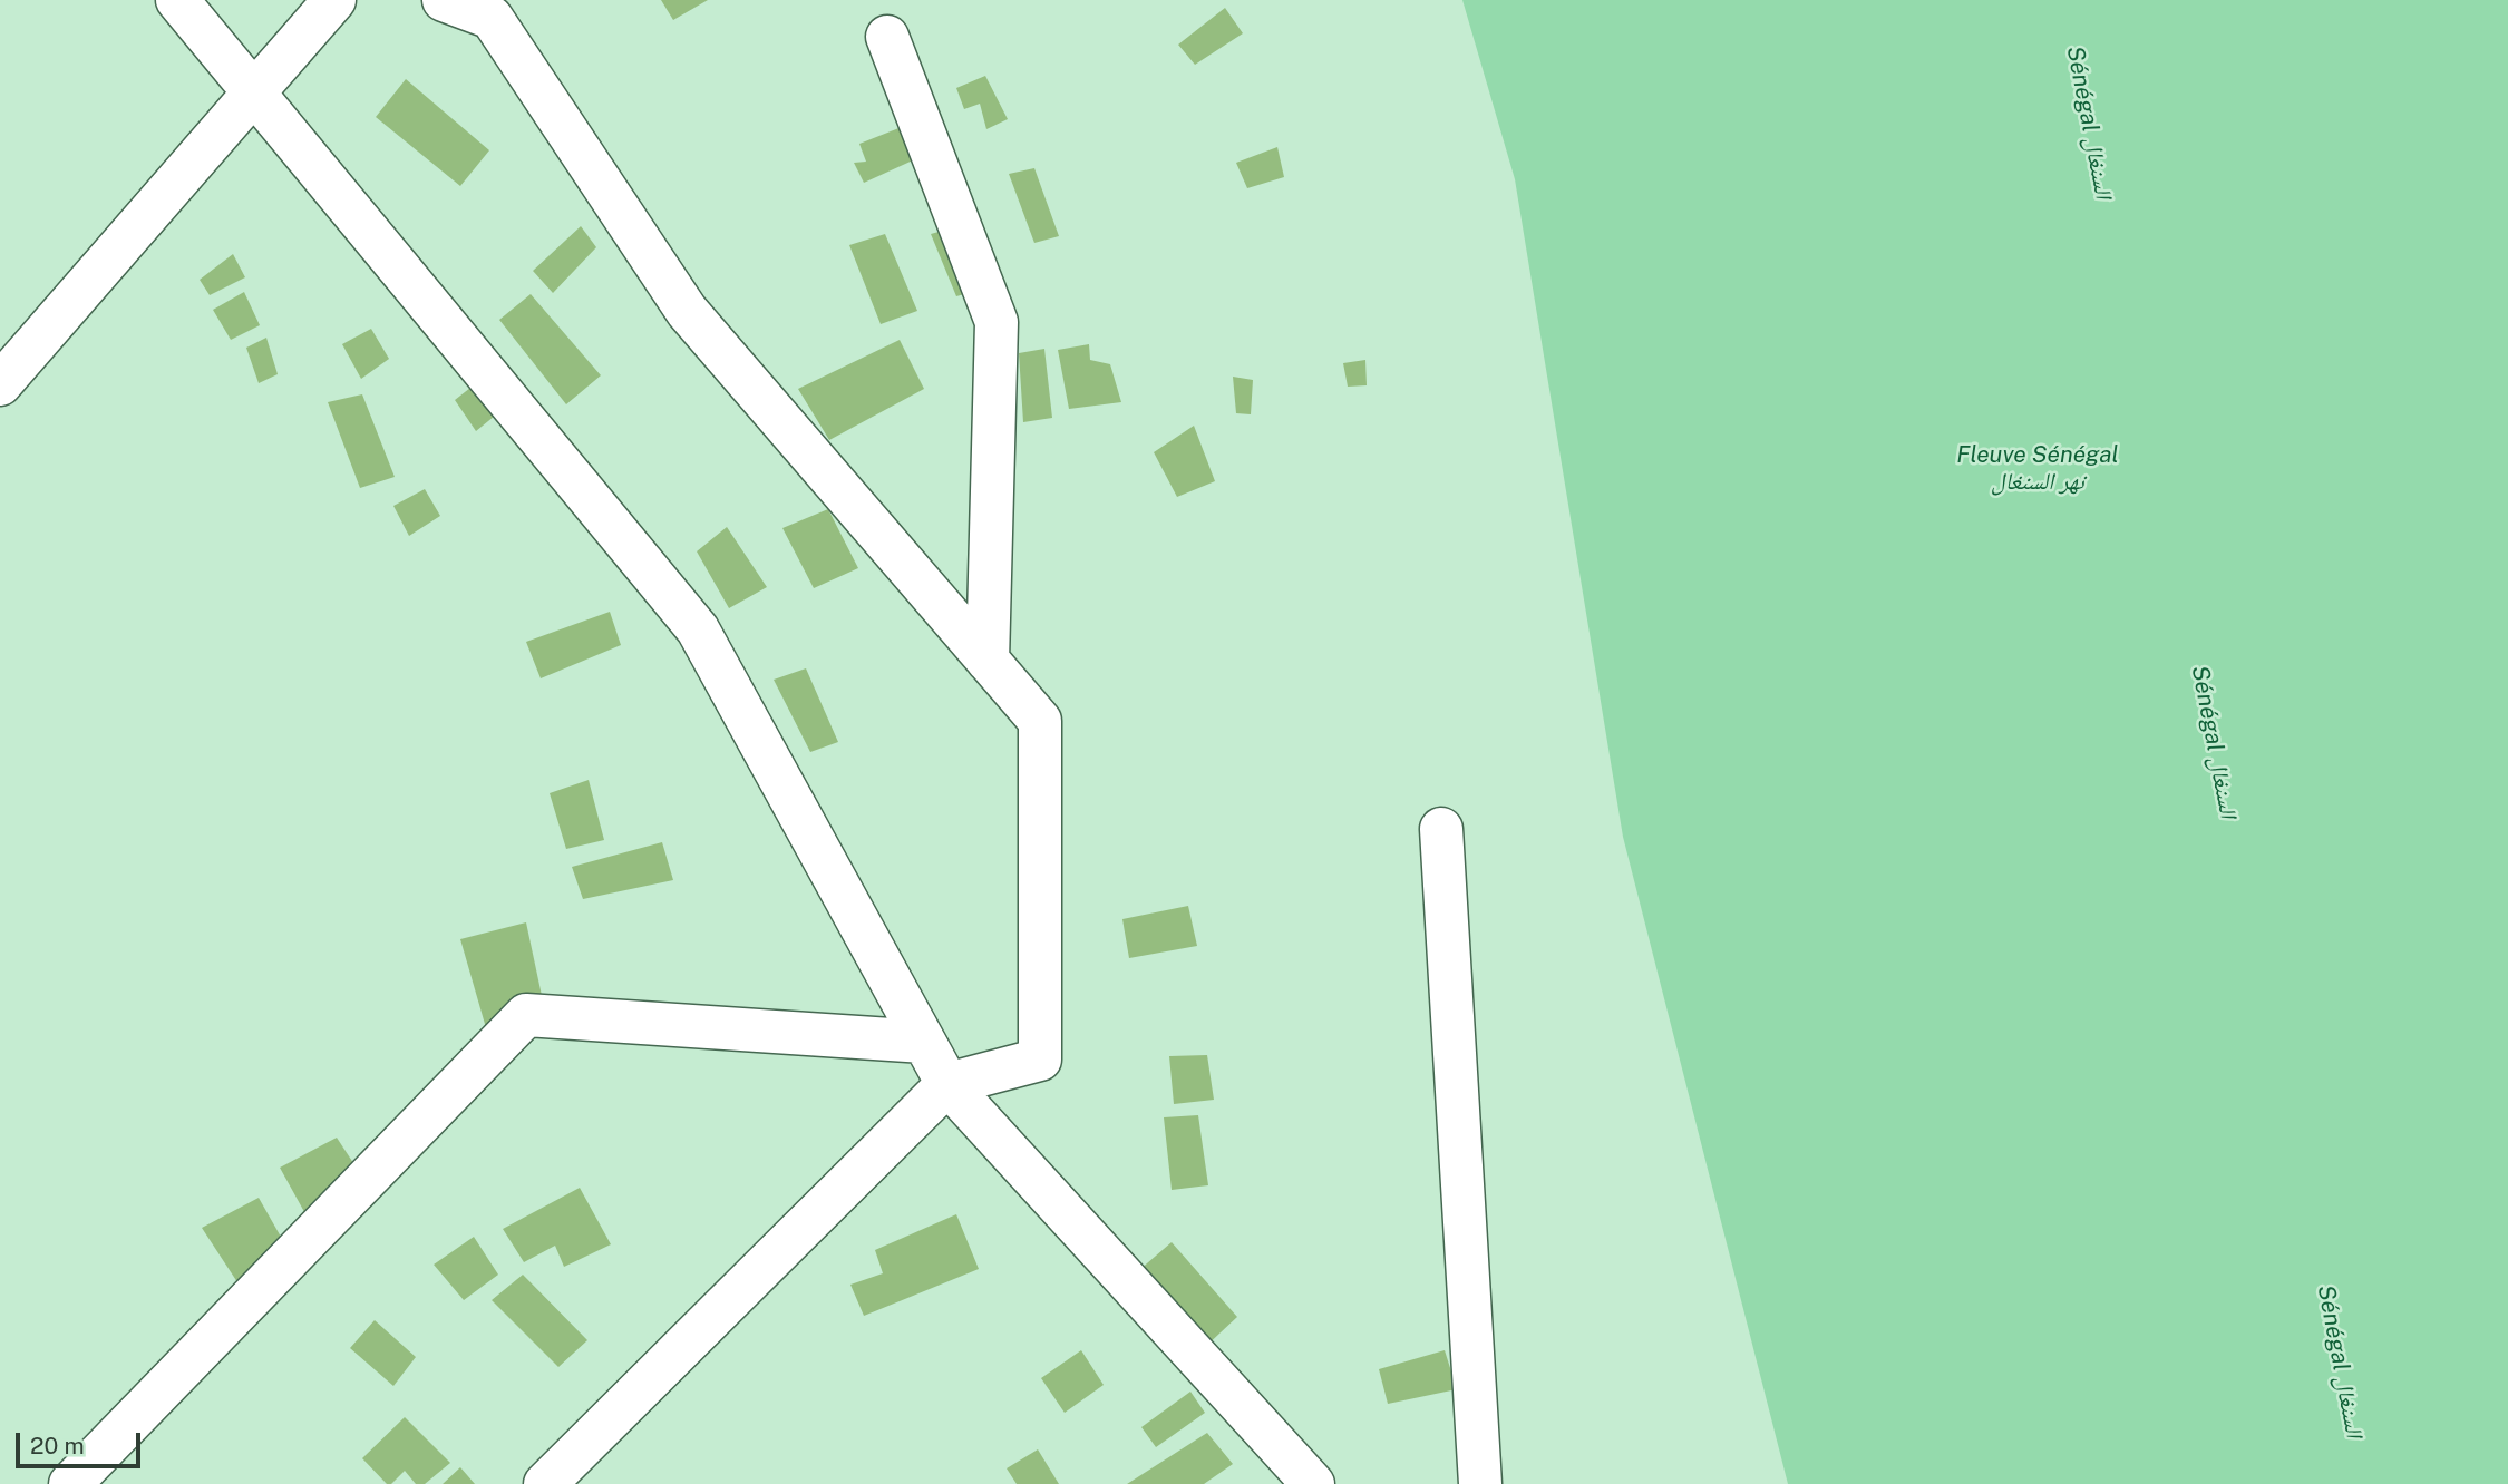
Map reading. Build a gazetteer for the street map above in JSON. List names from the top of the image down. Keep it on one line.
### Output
{"water":["Sénégal السنغال","Fleuve Sénégal نهر السنغال"],"scale_bar":"20 m"}
